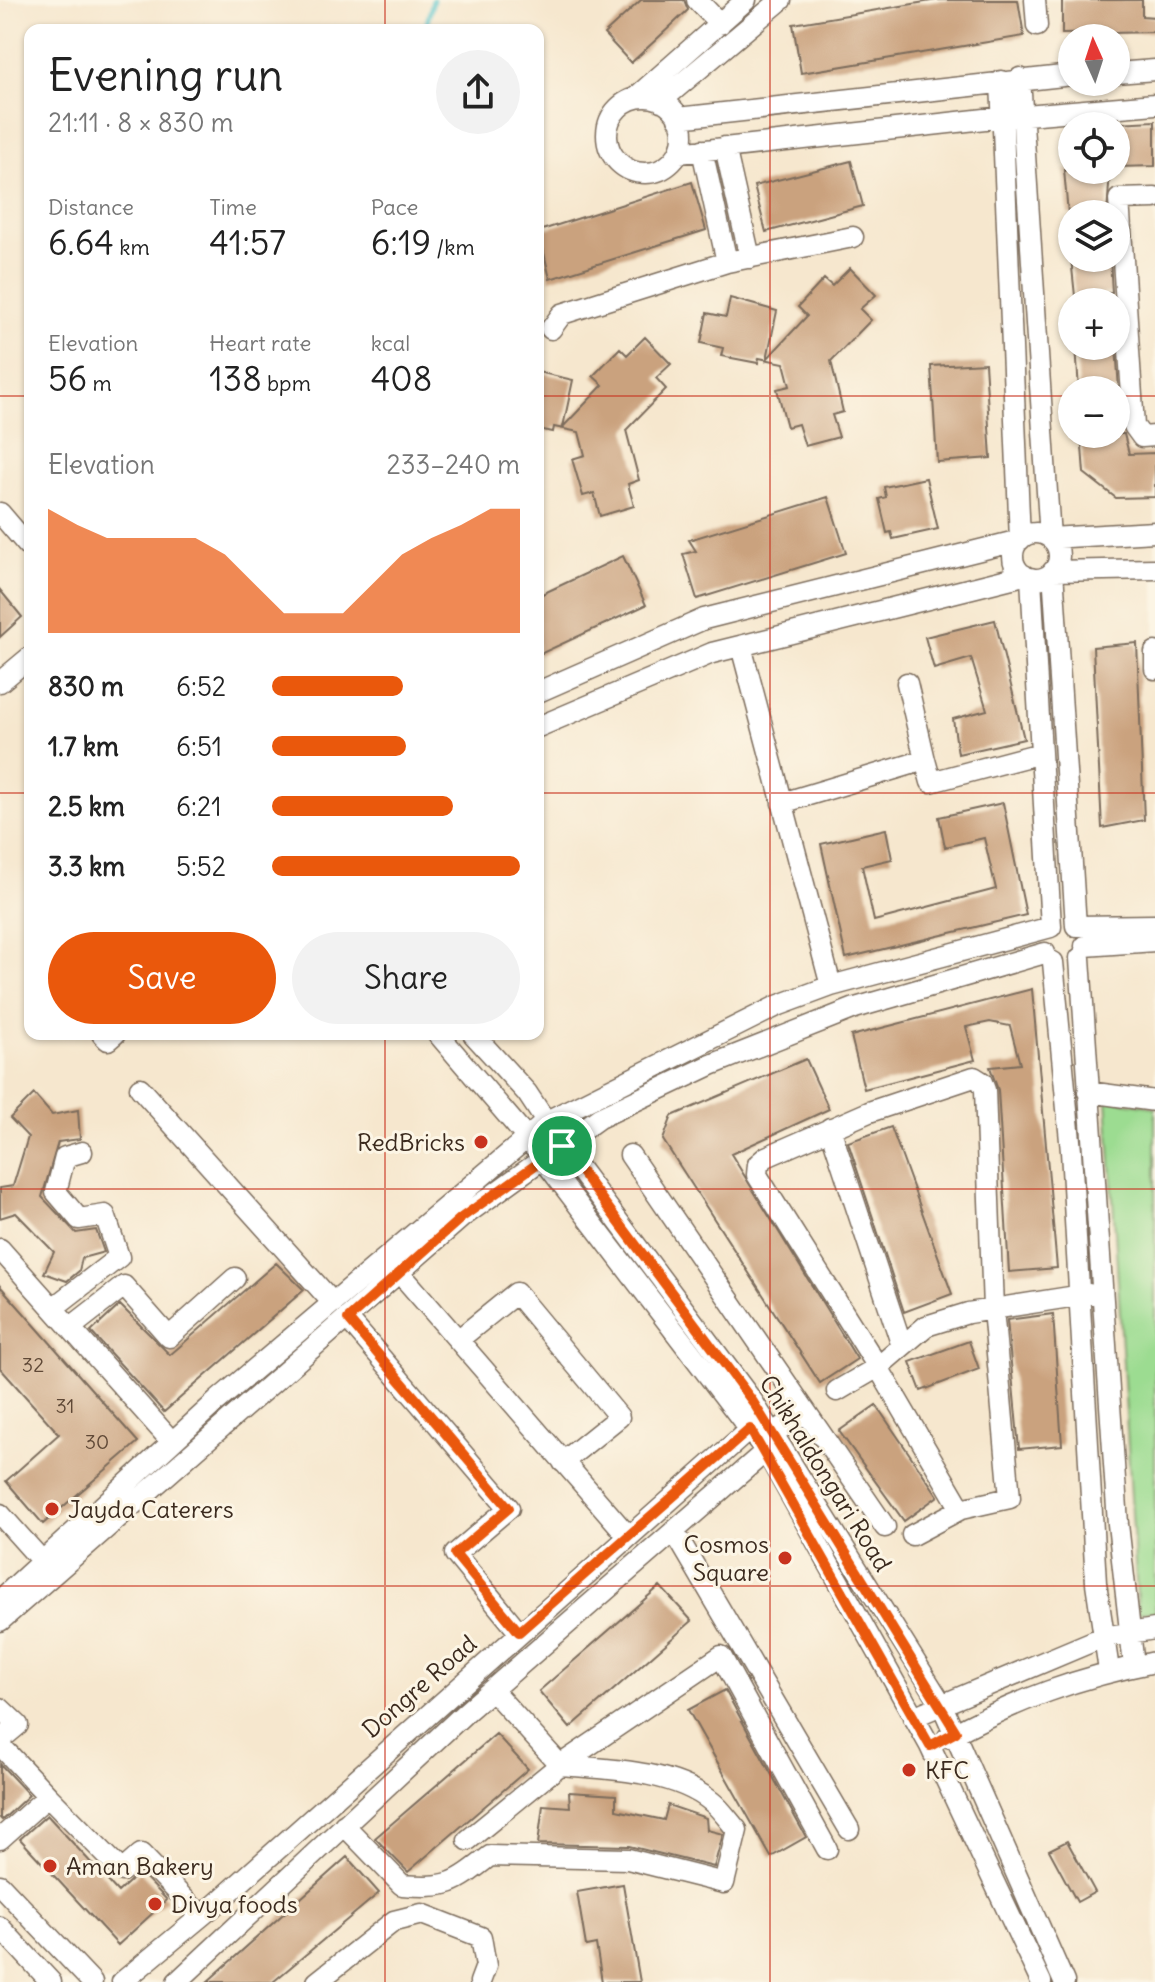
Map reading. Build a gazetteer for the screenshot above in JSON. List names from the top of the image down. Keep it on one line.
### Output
{"streets":{"street":["Chikhaldongari Road","Dongre Road"]},"crossings":[["Chikhaldongari Road","Dongre Road"]],"places":["RedBricks","Jayda Caterers","Cosmos Square","KFC","Aman Bakery","Divya foods"],"house_numbers":["32","31","30"],"north":"top","page":{"map_buttons":["+","−"],"heading":["Evening run","21:11 · 8 × 830 m"],"stats":[["Distance","6.64 km"],["Time","41:57"],["Pace","6:19 /km"],["Elevation","56 m"],["Heart rate","138 bpm"],["kcal","408"]],"chart":["Elevation","233–240 m"],"list":[{"name":"830 m","note":"6:52"},{"name":"1.7 km","note":"6:51"},{"name":"2.5 km","note":"6:21"},{"name":"3.3 km","note":"5:52"}],"buttons":["Save","Share"]}}
